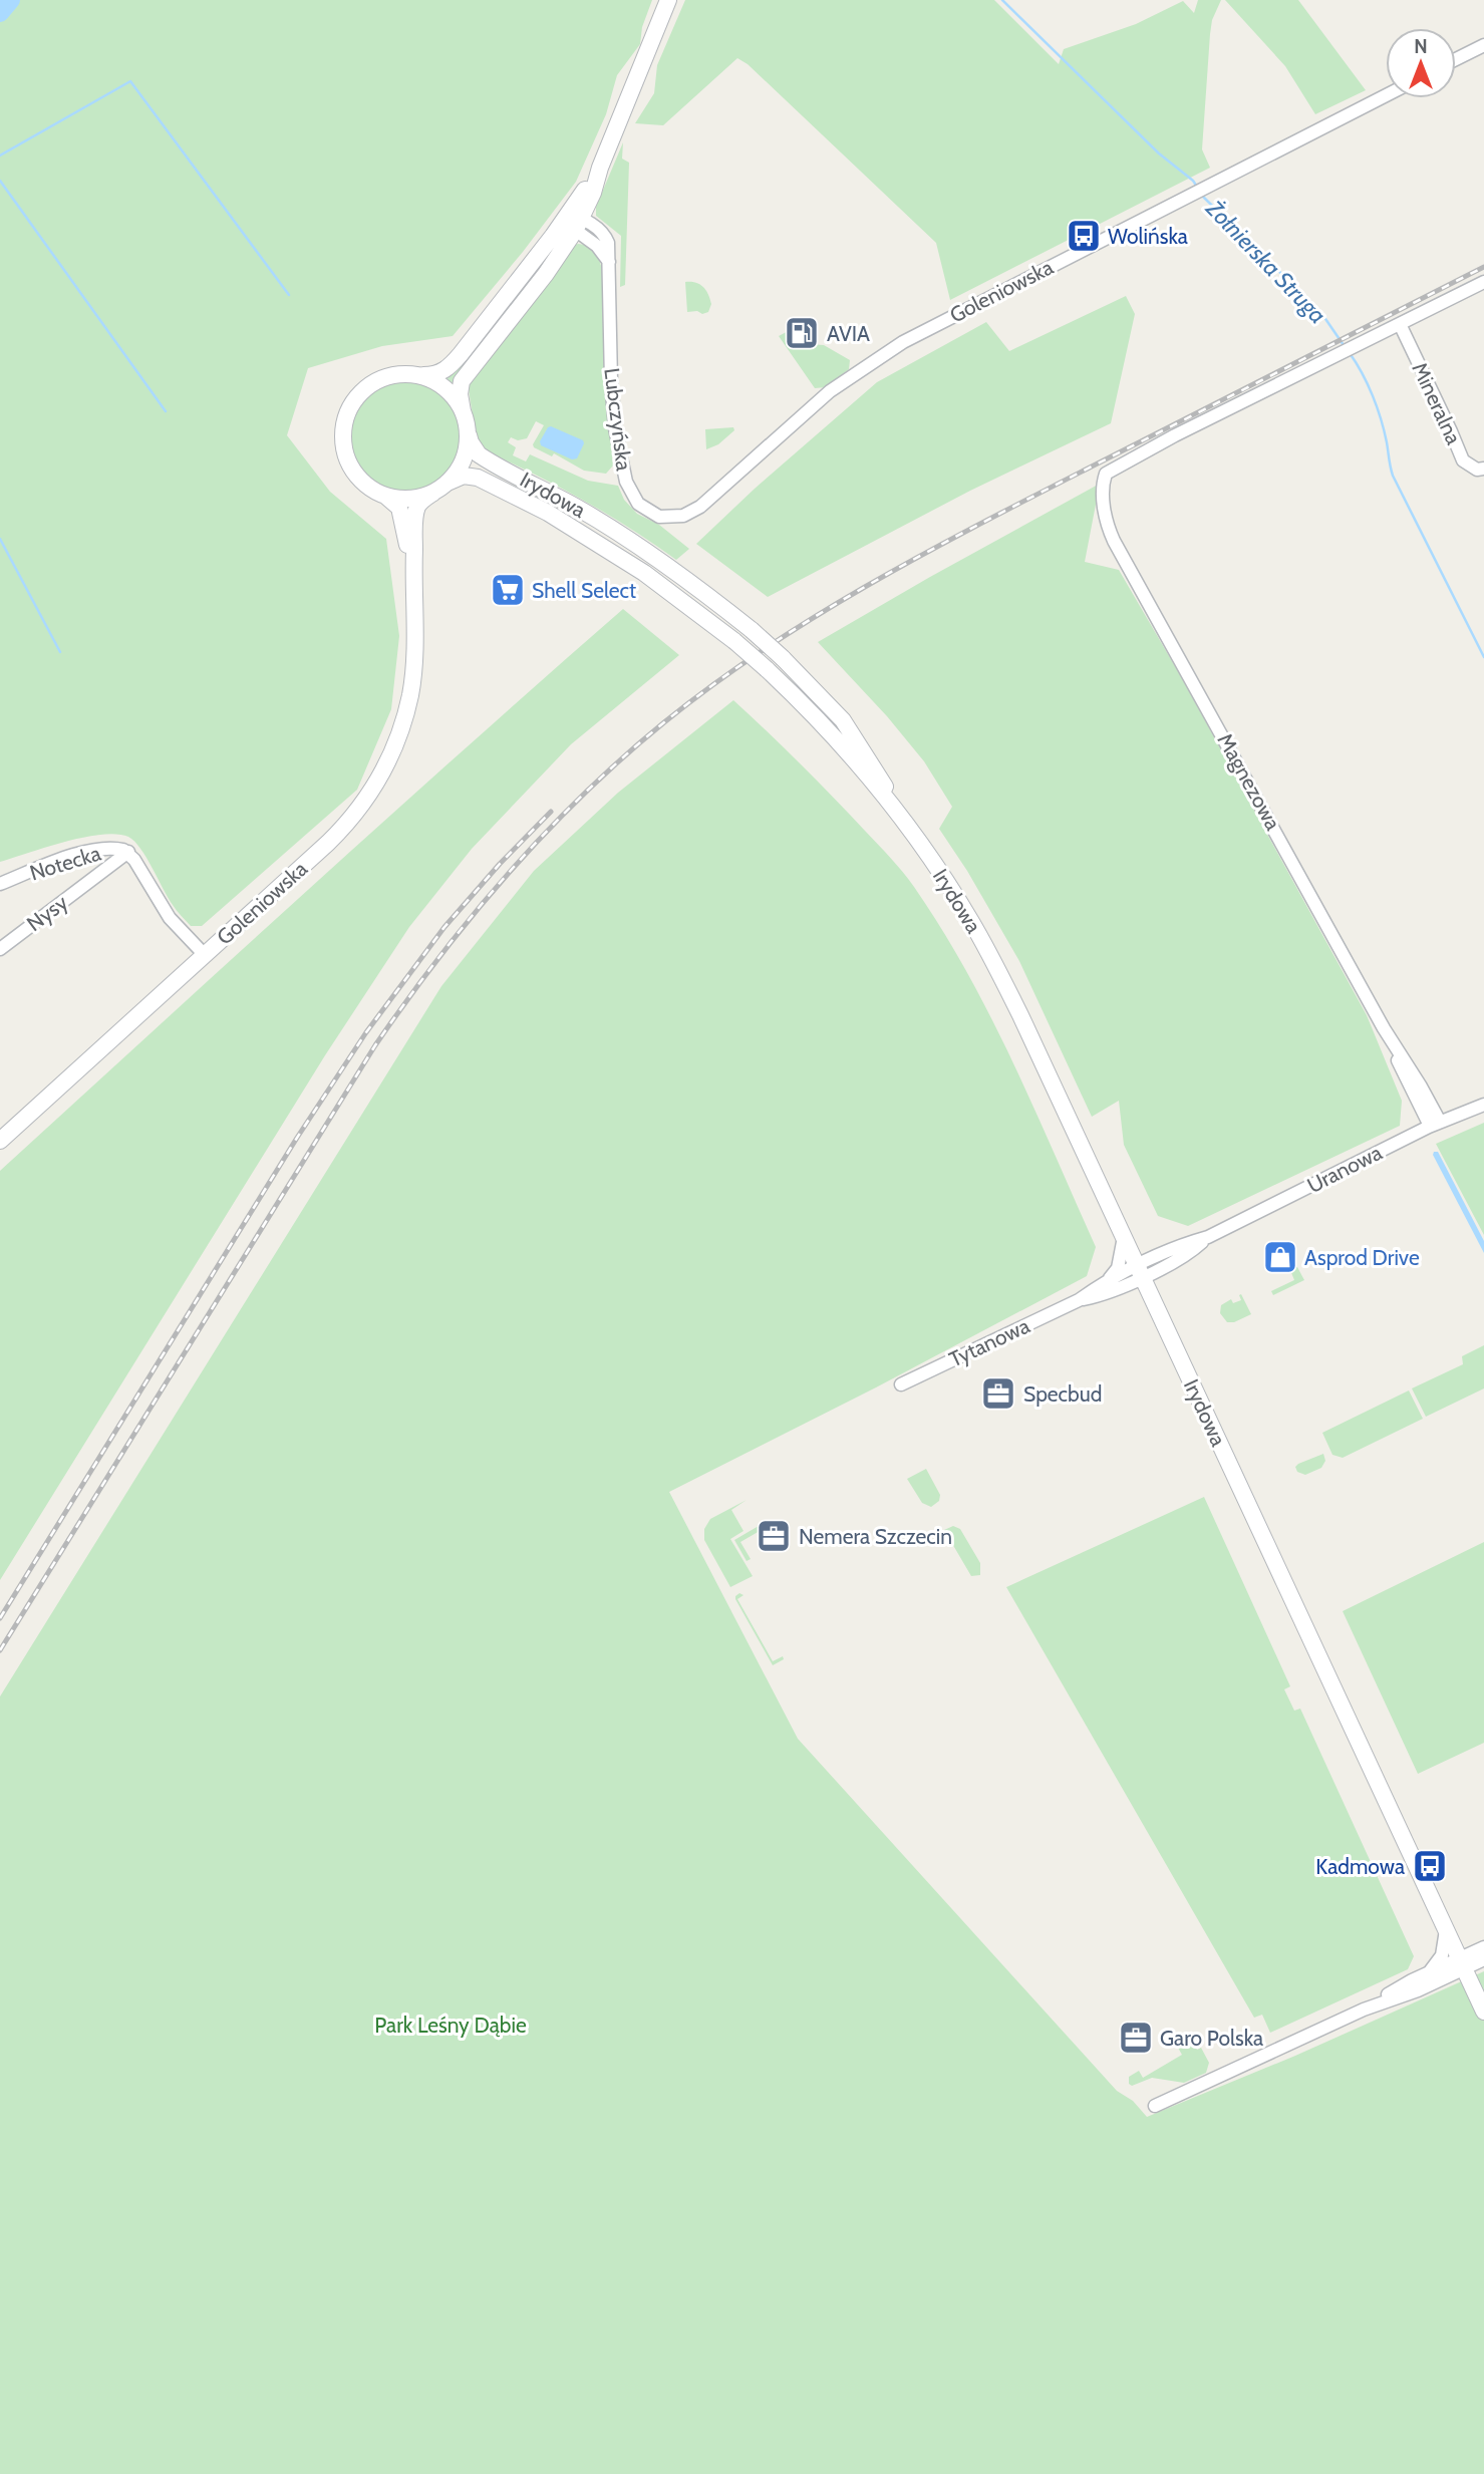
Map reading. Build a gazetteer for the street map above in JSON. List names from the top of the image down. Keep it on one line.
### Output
{"streets":{"street":["Goleniowska","Mineralna","Lubczyńska","Irydowa","Magnezowa","Notecka","Nysy","Uranowa","Tytanowa"]},"crossings":[["Goleniowska","Lubczyńska"],["Goleniowska","Irydowa"],["Goleniowska","Notecka"],["Mineralna","Magnezowa"],["Irydowa","Uranowa"],["Irydowa","Tytanowa"],["Magnezowa","Uranowa"],["Notecka","Nysy"],["Uranowa","Tytanowa"]],"water":["Żołnierska Struga"],"parks":["Park Leśny Dąbie"],"places":{"bus stop":["Wolińska","Kadmowa"],"fuel station":["AVIA"],"supermarket":["Shell Select"],"shop":["Asprod Drive"],"office":["Specbud","Nemera Szczecin","Garo Polska"]},"north":"top"}
